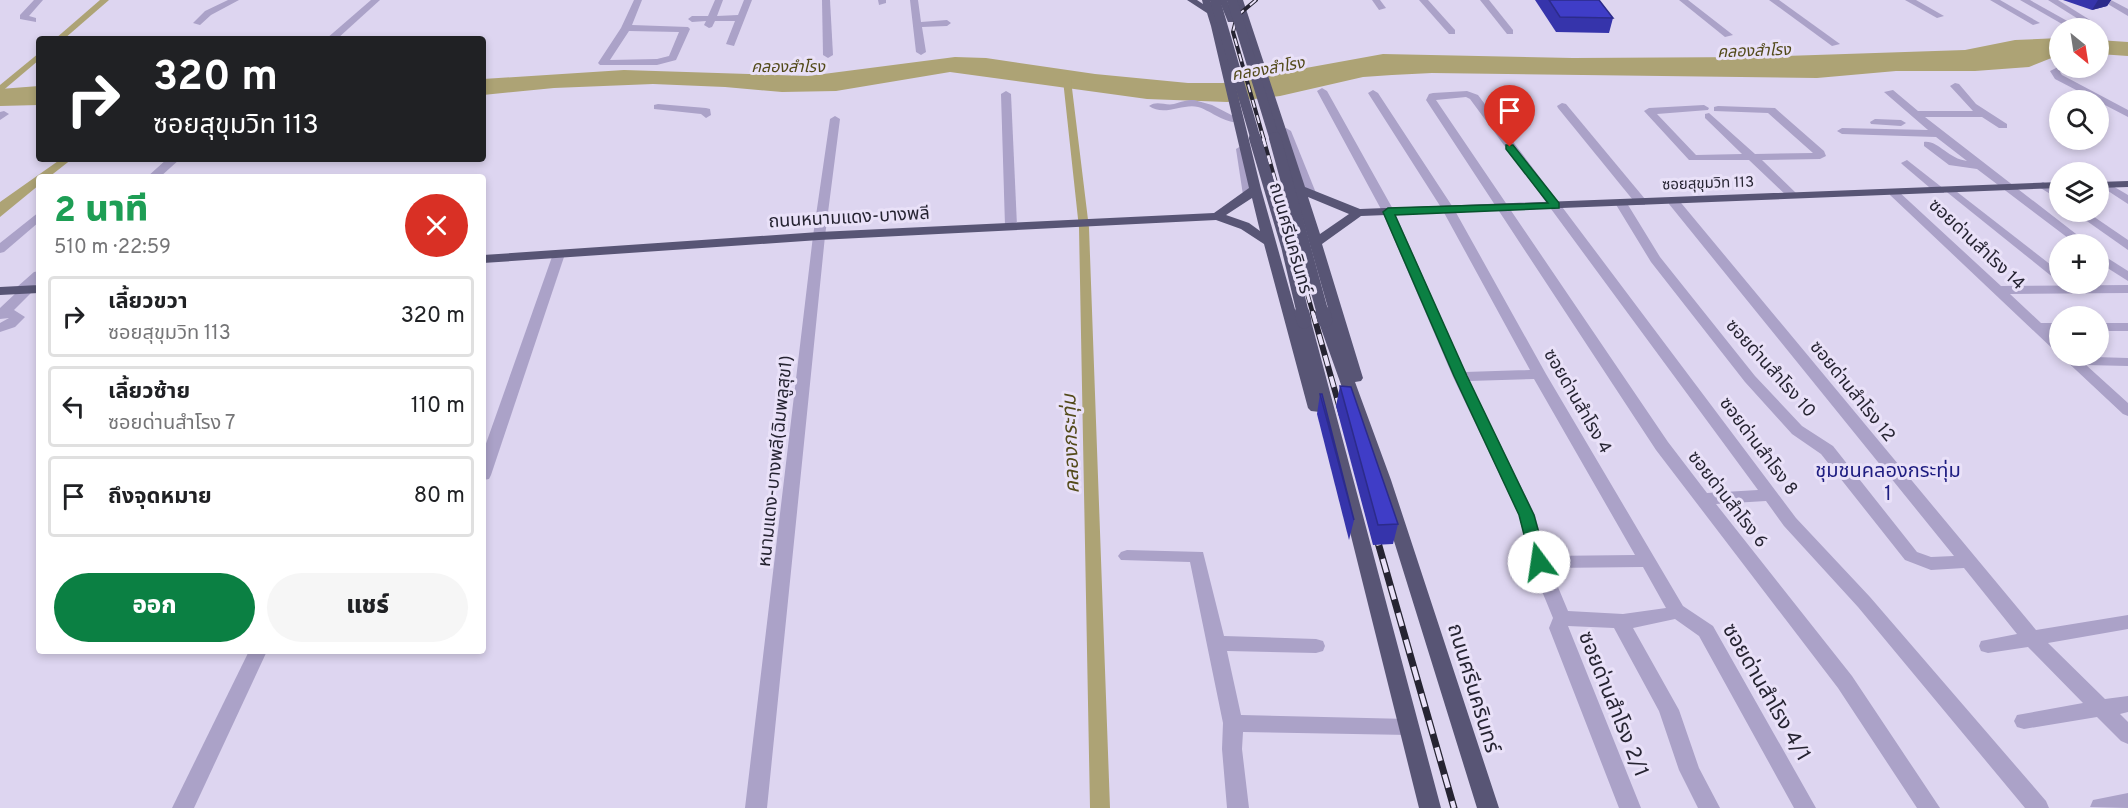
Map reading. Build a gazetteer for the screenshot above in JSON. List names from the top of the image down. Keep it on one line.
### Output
{"streets":{"main road":["ซอยสุขุมวิท 113","ถนนหนามแดง-บางพลี","ถนนศรีนครินทร์"],"street":["ซอยด่านสำโรง 14","ซอยด่านสำโรง 10","ซอยด่านสำโรง 12","ซอยด่านสำโรง 4","ซอยด่านสำโรง 8","หนามแดง-บางพลี(ฉิมพลูสุข1)","ซอยด่านสำโรง 6","ซอยด่านสำโรง 4/1","ซอยด่านสำโรง 2/1"]},"crossings":[["ซอยสุขุมวิท 113","ถนนศรีนครินทร์"],["ซอยสุขุมวิท 113","ซอยด่านสำโรง 14"],["ซอยสุขุมวิท 113","ซอยด่านสำโรง 10"],["ซอยสุขุมวิท 113","ซอยด่านสำโรง 12"],["ซอยสุขุมวิท 113","ซอยด่านสำโรง 4"],["ซอยสุขุมวิท 113","ซอยด่านสำโรง 8"],["ซอยสุขุมวิท 113","ซอยด่านสำโรง 6"],["ซอยสุขุมวิท 113","ซอยด่านสำโรง 2/1"],["ถนนหนามแดง-บางพลี","ถนนศรีนครินทร์"],["ถนนหนามแดง-บางพลี","หนามแดง-บางพลี(ฉิมพลูสุข1)"],["ซอยด่านสำโรง 10","ซอยด่านสำโรง 12"],["ซอยด่านสำโรง 4","ซอยด่านสำโรง 4/1"],["ซอยด่านสำโรง 8","ซอยด่านสำโรง 6"]],"districts":["ชุมชนคลองกระทุ่ม 1"],"water":["คลองสำโรง","คลองกระทุ่ม"],"north":"bottom right","page":{"map_buttons":["+","−"],"turn":["320 m","ซอยสุขุมวิท 113"],"heading":["2 นาที","510 m · 22:59"],"list":[{"name":"เลี้ยวขวา","note":"ซอยสุขุมวิท 113","value":"320 m"},{"name":"เลี้ยวซ้าย","note":"ซอยด่านสำโรง 7","value":"110 m"},{"name":"ถึงจุดหมาย","value":"80 m"}],"buttons":["ออก","แชร์"]}}
